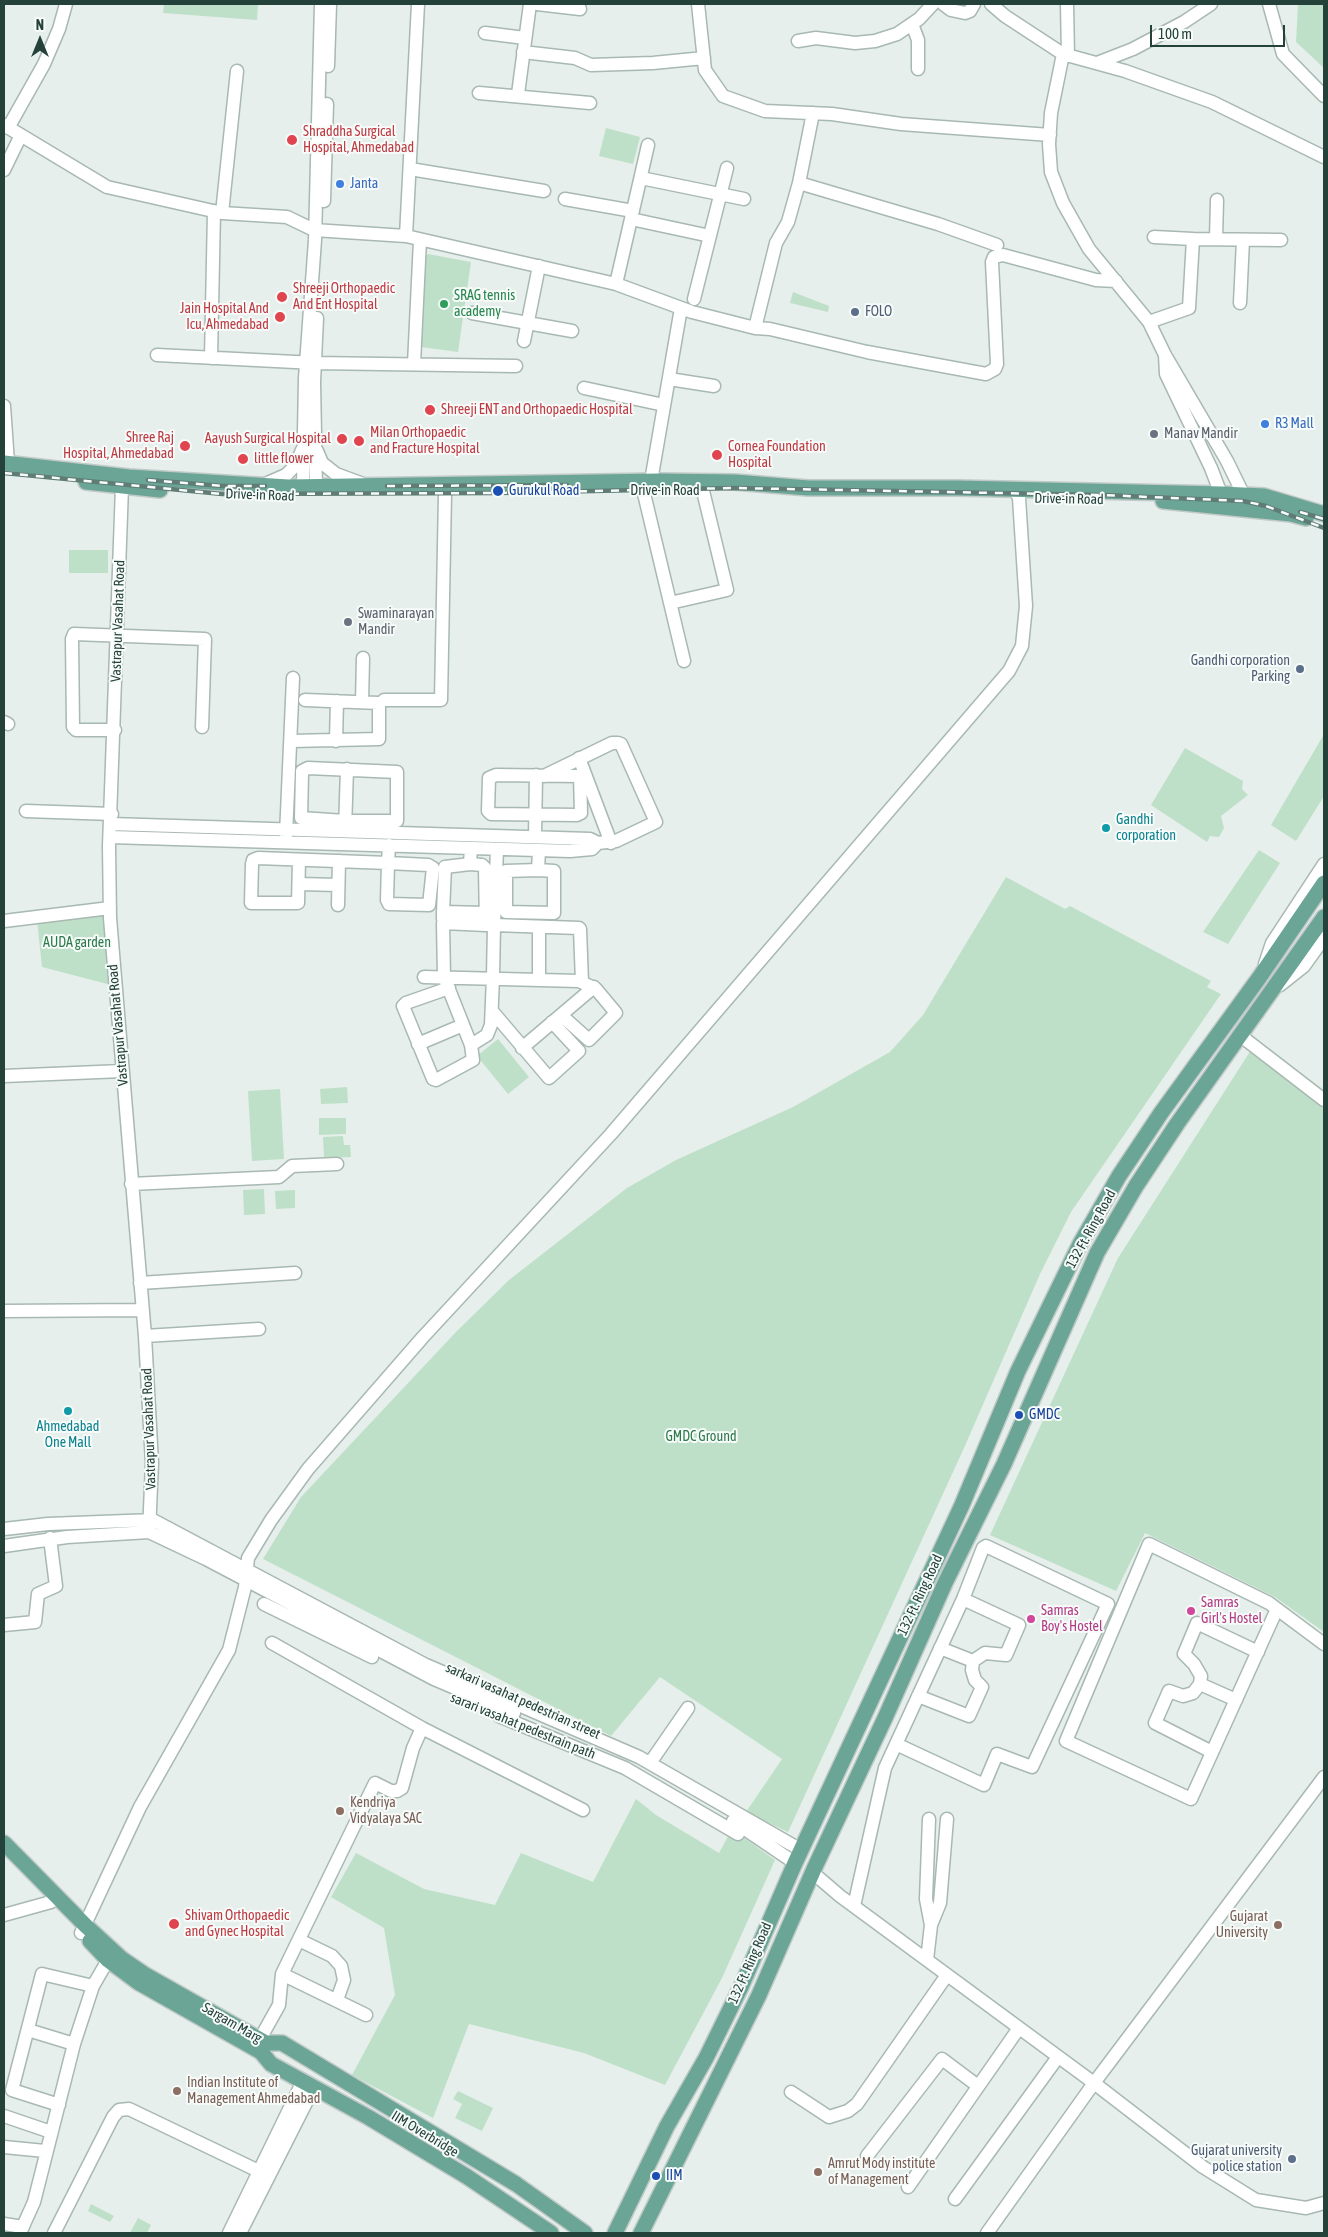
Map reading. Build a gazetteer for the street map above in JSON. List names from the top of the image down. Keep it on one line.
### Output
{"streets":{"main road":["Drive-in Road","132 Ft. Ring Road","Sargam Marg","IIM Overbridge"],"street":["Vastrapur Vasahat Road","sarkari vasahat pedestrian street","sarari vasahat pedestrain path"]},"crossings":[["Drive-in Road","Vastrapur Vasahat Road"],["Sargam Marg","IIM Overbridge"]],"parks":["AUDA garden","GMDC Ground"],"places":["Shraddha Surgical Hospital, Ahmedabad","Janta","Shreeji Orthopaedic And Ent Hospital","SRAG tennis academy","FOLO","Jain Hospital And Icu, Ahmedabad","Shreeji ENT and Orthopaedic Hospital","R3 Mall","Manav Mandir","Aayush Surgical Hospital","Milan Orthopaedic and Fracture Hospital","Shree Raj Hospital, Ahmedabad","Cornea Foundation Hospital","little flower","Gurukul Road","Swaminarayan Mandir","Gandhi corporation Parking","Gandhi corporation","Ahmedabad One Mall","GMDC","Samras Girl's Hostel","Samras Boy's Hostel","Kendriya Vidyalaya SAC","Shivam Orthopaedic and Gynec Hospital","Gujarat University","Indian Institute of Management Ahmedabad","Gujarat university police station","Amrut Mody institute of Management","IIM"],"scale_bar":"100 m","north":"top"}
